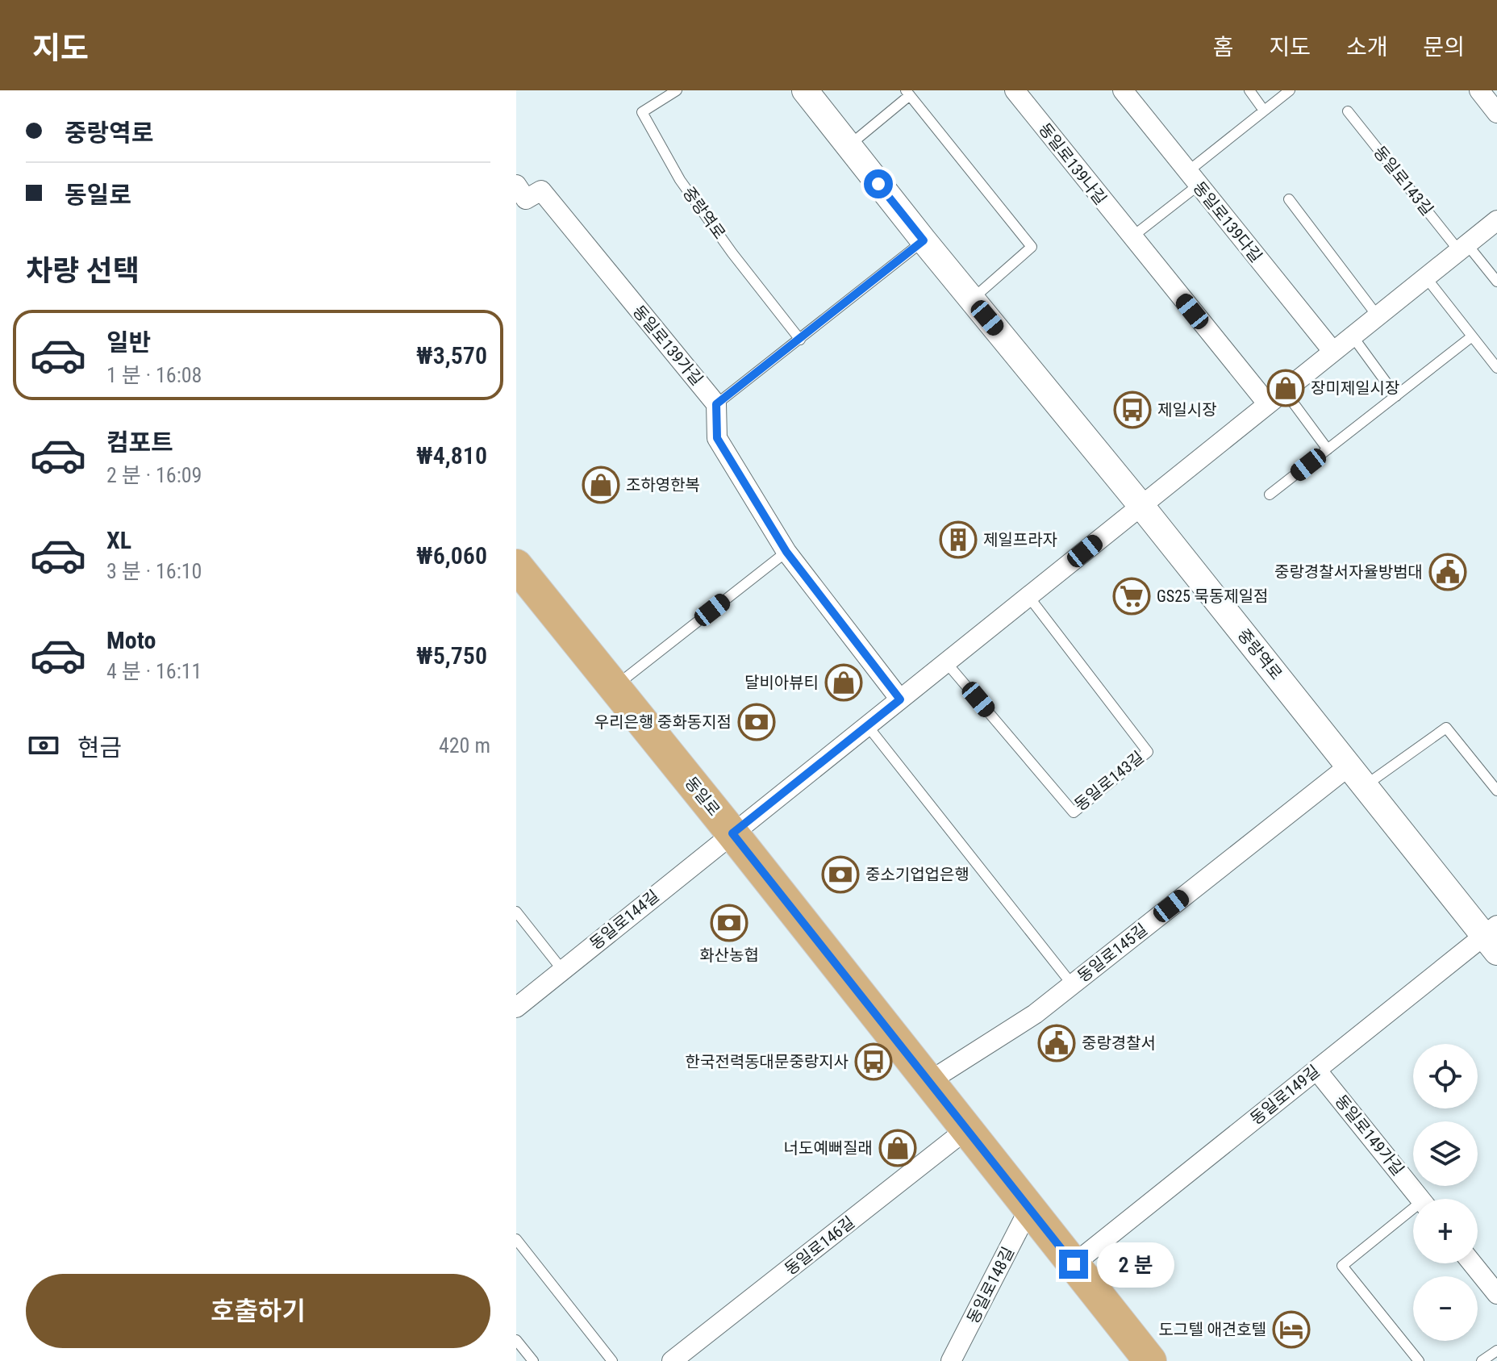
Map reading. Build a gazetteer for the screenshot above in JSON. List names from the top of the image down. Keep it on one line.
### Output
{"streets":{"main road":["동일로"],"street":["동일로139나길","중랑역로","동일로139다길","동일로139가길","동일로144길","동일로145길","동일로149길","동일로149가길","동일로146길","동일로148길"],"lane":["동일로143길"]},"crossings":[["중랑역로","동일로145길"],["중랑역로","동일로149길"],["동일로","동일로144길"],["동일로","동일로145길"],["동일로","동일로149길"],["동일로","동일로146길"],["동일로","동일로148길"],["동일로149길","동일로149가길"]],"places":{"shop":["장미제일시장","조하영한복","달비아뷰티","너도예뻐질래"],"bus stop":["제일시장","한국전력동대문중랑지사"],"building":["제일프라자"],"public building":["중랑경찰서자율방범대","중랑경찰서"],"supermarket":["GS25 묵동제일점"],"bank":["우리은행 중화동지점","중소기업업은행","화산농협"],"hotel":["도그텔 애견호텔"]},"page":{"header":"지도","nav":["홈","지도","소개","문의"],"banner":["중랑역로","동일로"],"heading":"차량 선택","list":[{"name":"일반","note":"1 분 · 16:08","value":"₩3,570"},{"name":"컴포트","note":"2 분 · 16:09","value":"₩4,810"},{"name":"XL","note":"3 분 · 16:10","value":"₩6,060"},{"name":"Moto","note":"4 분 · 16:11","value":"₩5,750"}],"pay":["현금","420 m"],"map_buttons":["+","−"],"bubble":"2 분","buttons":"호출하기"}}
